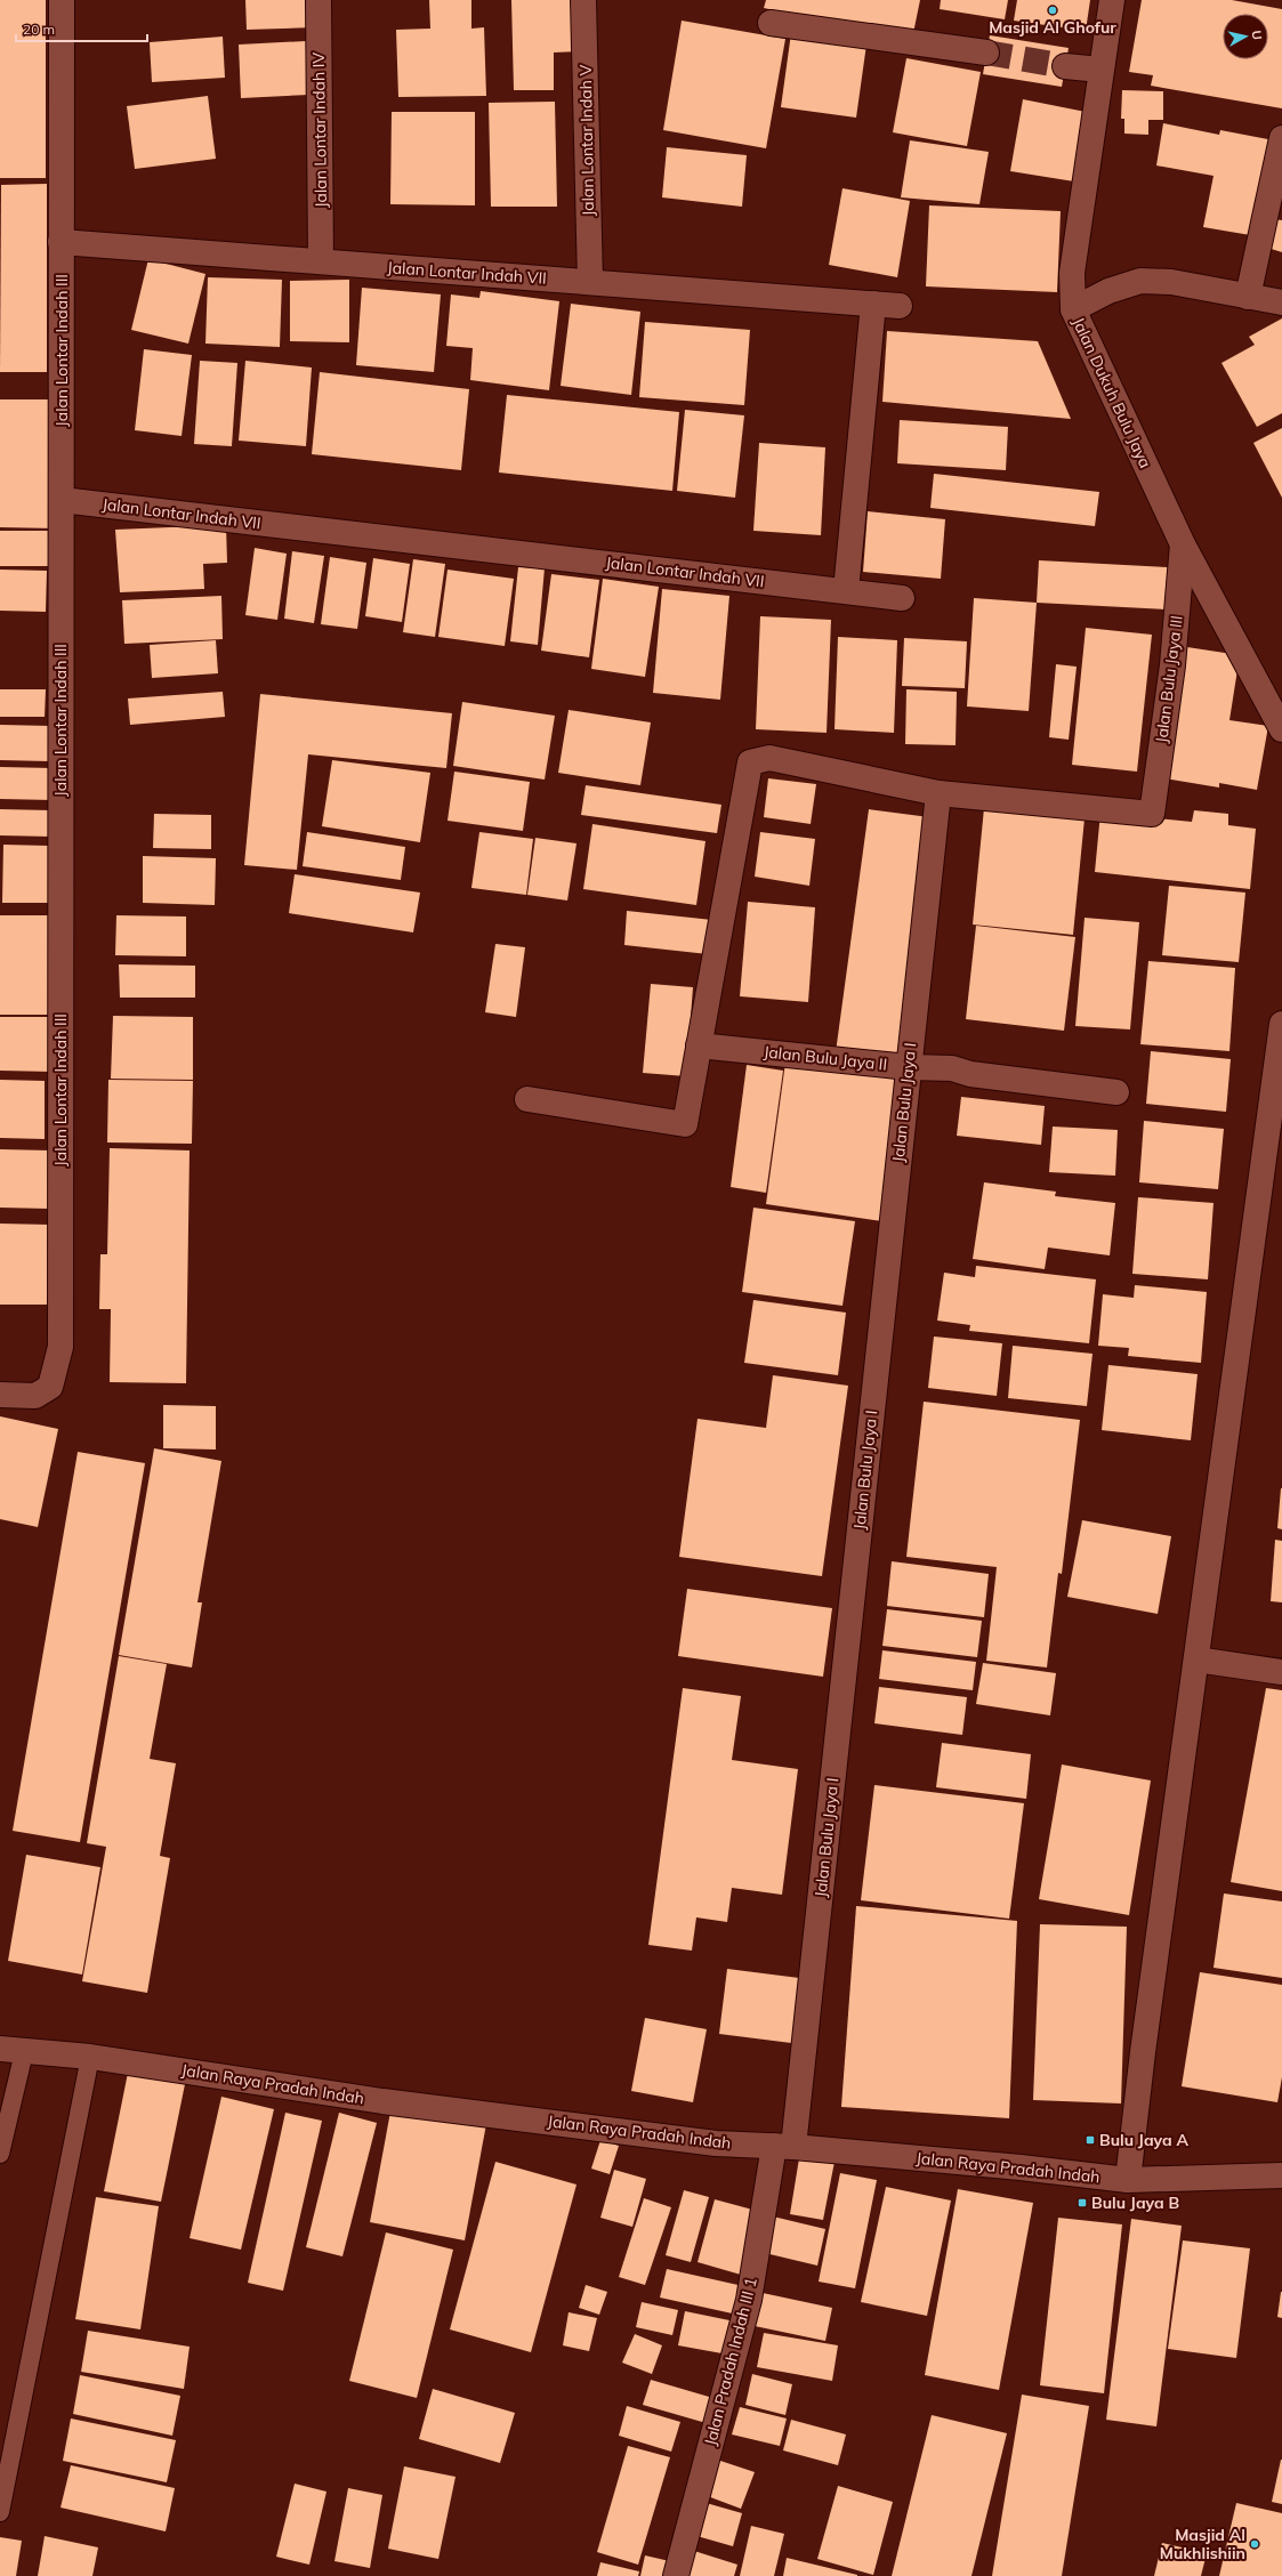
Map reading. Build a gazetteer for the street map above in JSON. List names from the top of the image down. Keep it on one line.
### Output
{"streets":{"street":["Jalan Lontar Indah IV","Jalan Lontar Indah V","Jalan Lontar Indah VII","Jalan Lontar Indah III","Jalan Dukuh Bulu Jaya","Jalan Bulu Jaya III","Jalan Bulu Jaya II","Jalan Bulu Jaya I","Jalan Raya Pradah Indah","Jalan Pradah Indah III 1"]},"crossings":[["Jalan Lontar Indah IV","Jalan Lontar Indah VII"],["Jalan Lontar Indah V","Jalan Lontar Indah VII"],["Jalan Lontar Indah VII","Jalan Lontar Indah III"],["Jalan Dukuh Bulu Jaya","Jalan Bulu Jaya III"],["Jalan Bulu Jaya III","Jalan Bulu Jaya I"],["Jalan Bulu Jaya II","Jalan Bulu Jaya I"],["Jalan Bulu Jaya I","Jalan Raya Pradah Indah"],["Jalan Bulu Jaya I","Jalan Pradah Indah III 1"],["Jalan Raya Pradah Indah","Jalan Pradah Indah III 1"]],"places":{"other":["Masjid Al Ghofur","Masjid Al Mukhlishiin"],"transit":["Bulu Jaya A","Bulu Jaya B"]},"scale_bar":"20 m","north":"right"}
